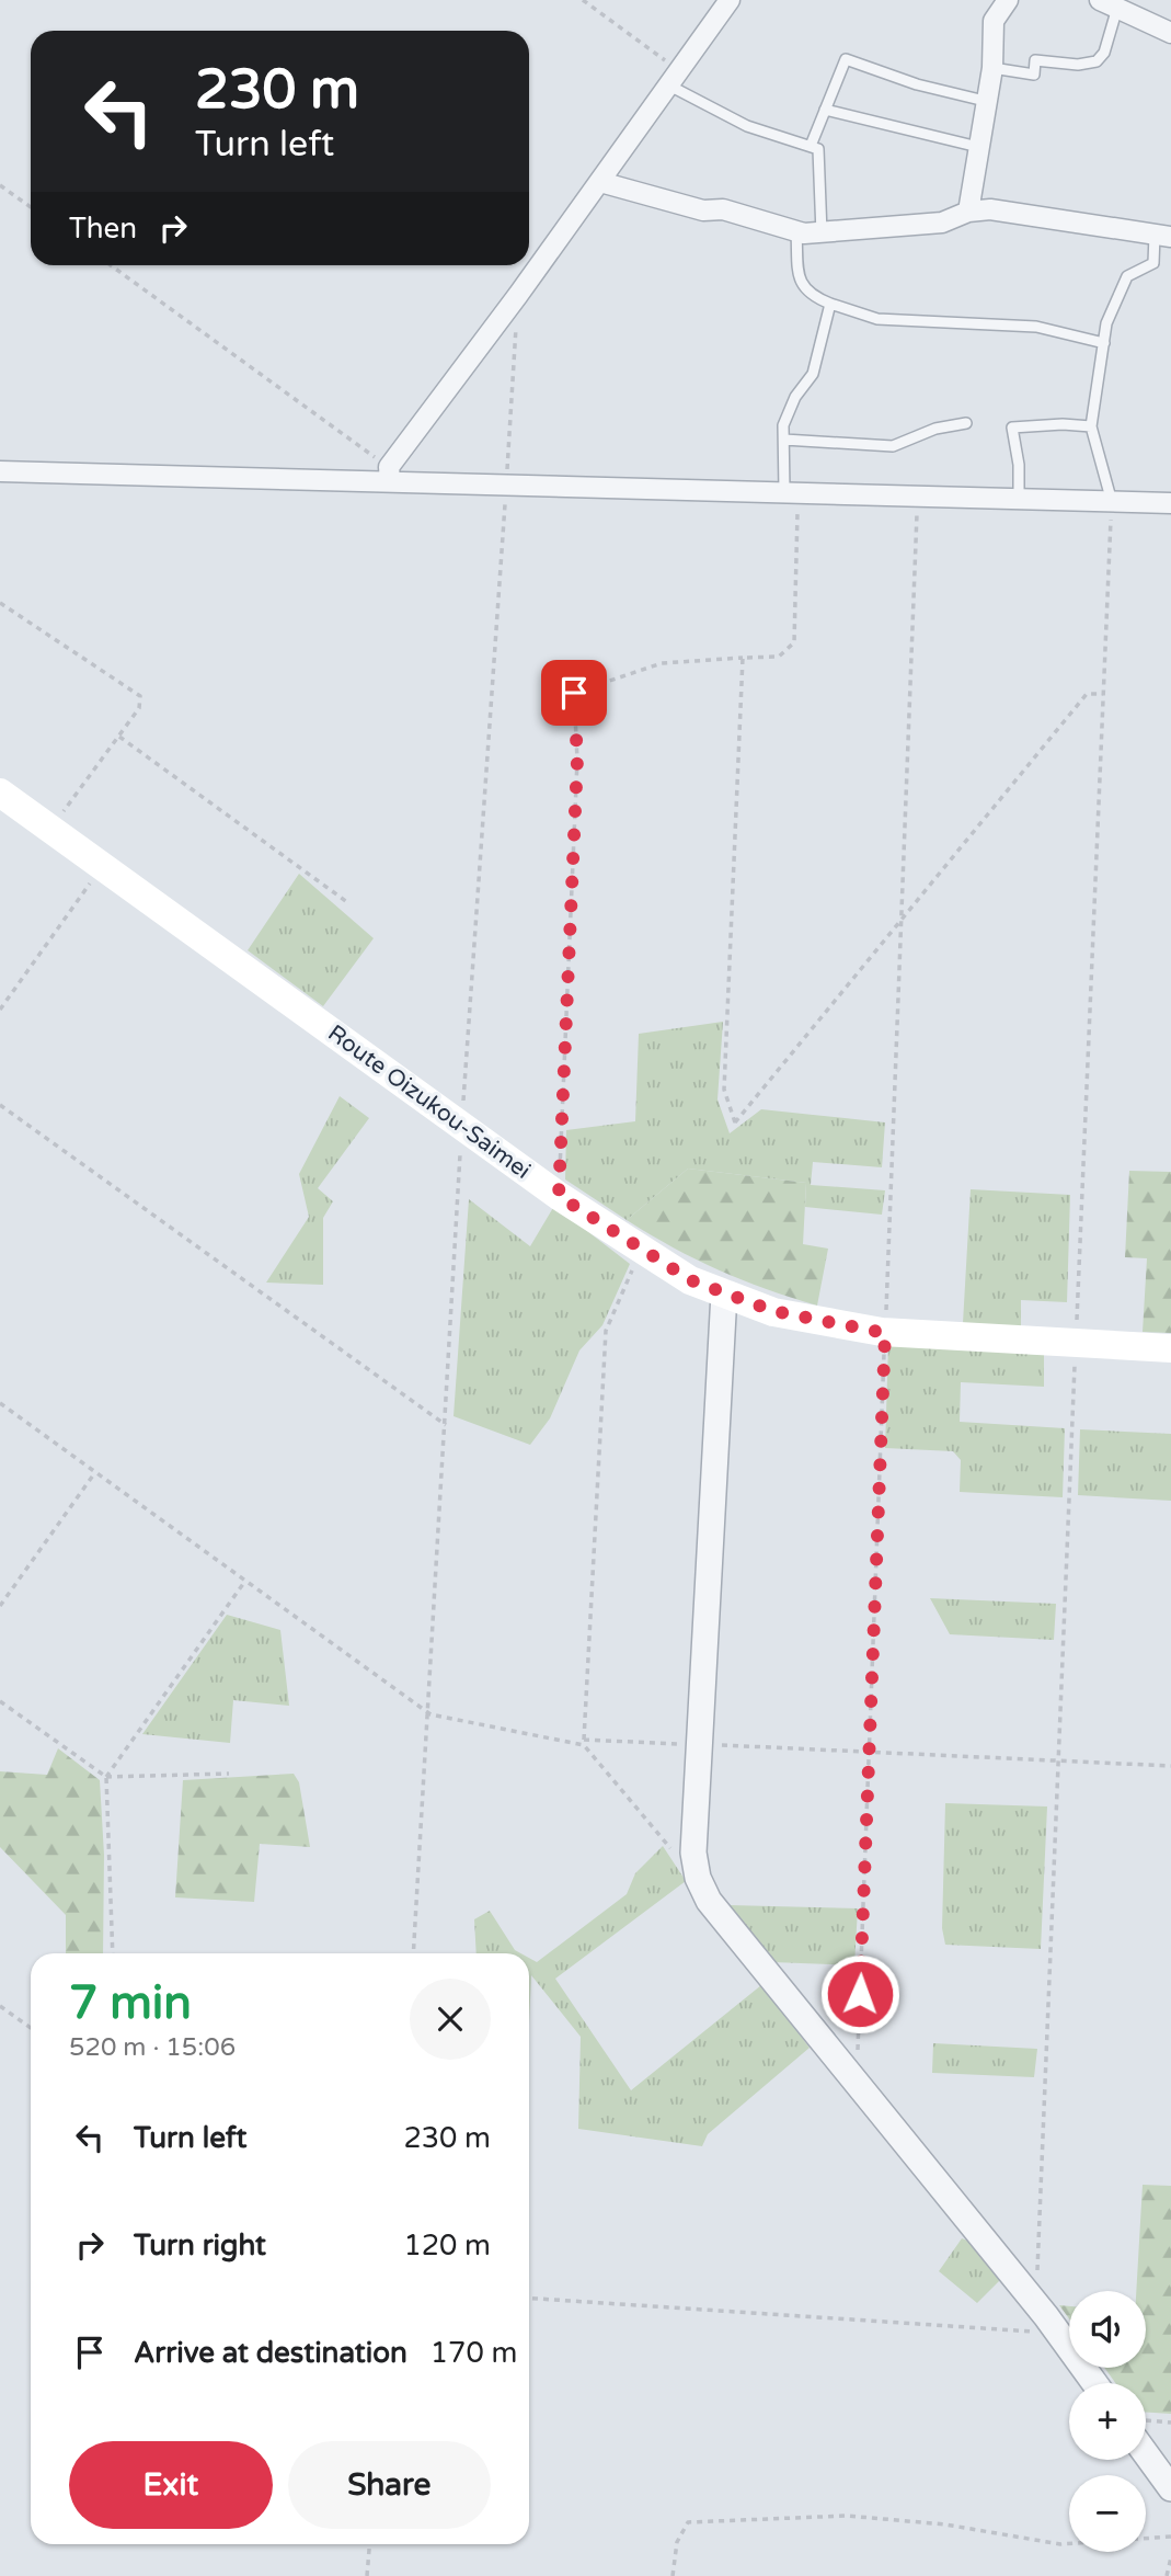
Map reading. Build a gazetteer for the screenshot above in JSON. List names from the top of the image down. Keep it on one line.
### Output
{"streets":{"main road":["Route Oizukou-Saimei"]},"page":{"turn":["230 m","Turn left"],"then":"Then","heading":["7 min","520 m · 15:06"],"list":[{"name":"Turn left","value":"230 m"},{"name":"Turn right","value":"120 m"},{"name":"Arrive at destination","value":"170 m"}],"map_buttons":["+","−"],"buttons":["Exit","Share"]}}
